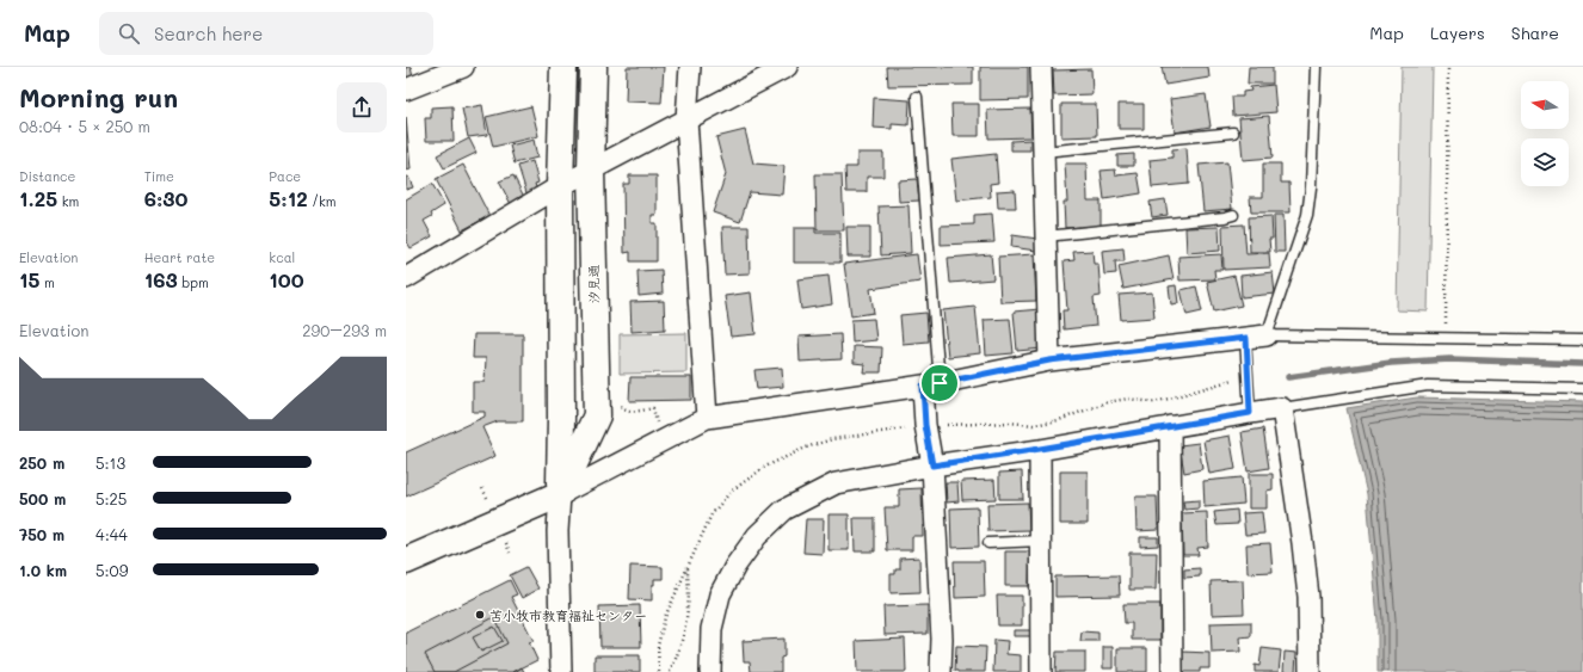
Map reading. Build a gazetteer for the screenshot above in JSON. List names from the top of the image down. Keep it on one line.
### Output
{"streets":{"street":["汐見通"]},"places":["苫小牧市教育福祉センター"],"north":"left","page":{"header":"Map","search":"Search here","nav":["Map","Layers","Share"],"heading":["Morning run","08:04 · 5 × 250 m"],"stats":[["Distance","1.25 km"],["Time","6:30"],["Pace","5:12 /km"],["Elevation","15 m"],["Heart rate","163 bpm"],["kcal","100"]],"chart":["Elevation","290–293 m"],"list":[{"name":"250 m","note":"5:13"},{"name":"500 m","note":"5:25"},{"name":"750 m","note":"4:44"},{"name":"1.0 km","note":"5:09"}]}}
